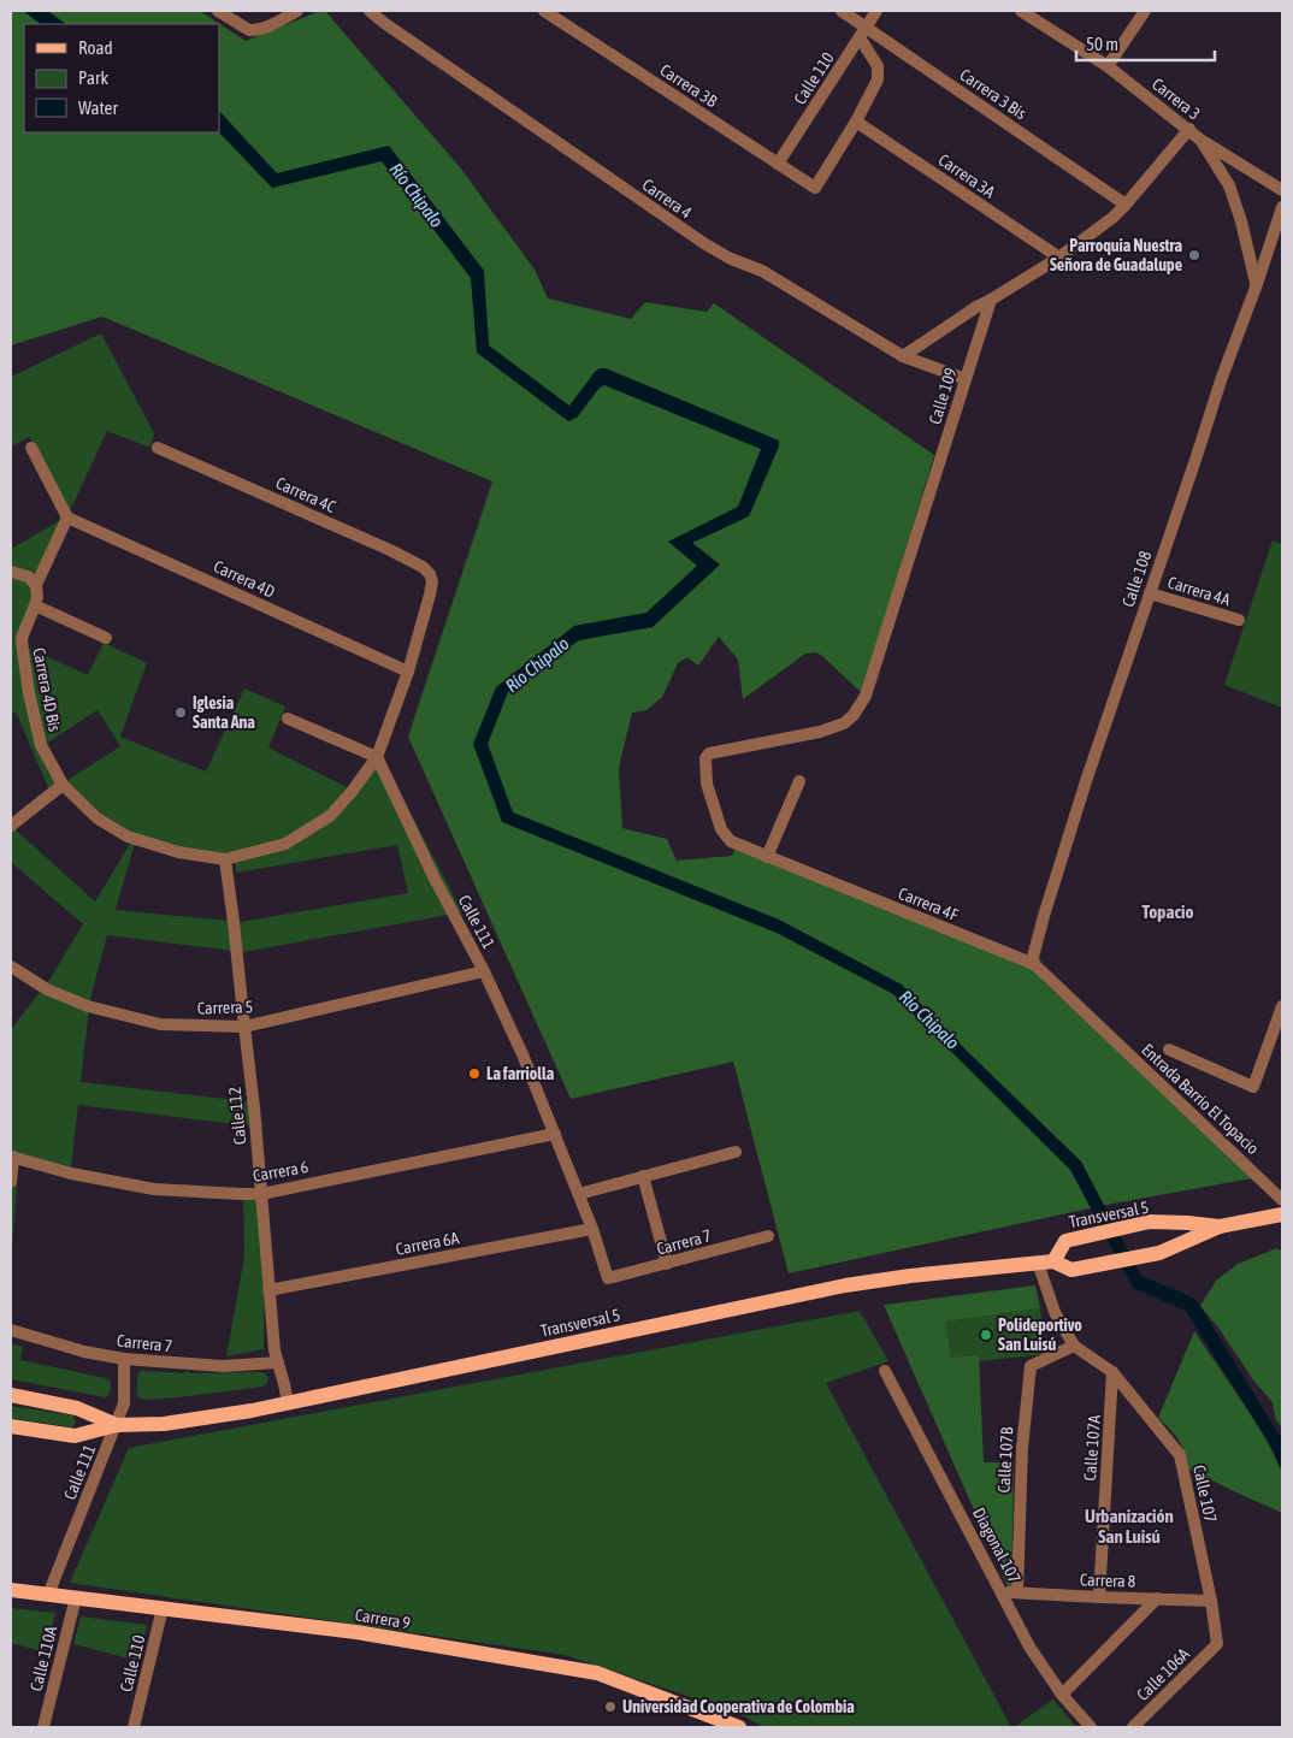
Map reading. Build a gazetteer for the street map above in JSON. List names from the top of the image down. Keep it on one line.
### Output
{"streets":{"main road":["Transversal 5","Carrera 9"],"street":["Calle 110","Carrera 3B","Carrera 3 Bis","Carrera 3","Carrera 3A","Carrera 4","Calle 109","Carrera 4C","Carrera 4D","Calle 108","Carrera 4A","Carrera 4D Bis","Carrera 4F","Calle 111","Carrera 5","Entrada Barrio El Topacio","Calle 112","Carrera 6","Carrera 7","Carrera 6A","Calle 107A","Calle 107B","Calle 107","Diagonal 107","Carrera 8","Calle 110A","Calle 106A"]},"crossings":[["Calle 110","Carrera 3B"],["Calle 110","Carrera 3 Bis"],["Calle 110","Carrera 9"],["Carrera 3B","Carrera 3A"],["Carrera 3 Bis","Calle 109"],["Carrera 3","Calle 109"],["Carrera 3A","Calle 109"],["Carrera 4","Calle 109"],["Calle 109","Carrera 4F"],["Carrera 4C","Carrera 4D"],["Carrera 4D","Carrera 4D Bis"],["Calle 108","Carrera 4A"],["Calle 108","Carrera 4F"],["Carrera 4D Bis","Calle 111"],["Carrera 4D Bis","Calle 112"],["Carrera 4F","Entrada Barrio El Topacio"],["Calle 111","Carrera 5"],["Calle 111","Carrera 6"],["Calle 111","Transversal 5"],["Calle 111","Carrera 7"],["Calle 111","Carrera 6A"],["Calle 111","Carrera 9"],["Carrera 5","Calle 112"],["Calle 112","Carrera 6"],["Calle 112","Transversal 5"],["Calle 112","Carrera 7"],["Calle 112","Carrera 6A"],["Calle 107A","Calle 107"],["Calle 107A","Carrera 8"],["Calle 107B","Carrera 8"],["Calle 107","Carrera 8"],["Calle 107","Calle 106A"],["Diagonal 107","Carrera 8"],["Carrera 9","Calle 110A"]],"districts":["Topacio","Urbanización San Luisú"],"water":["Río Chipalo"],"places":["Parroquia Nuestra Señora de Guadalupe","Iglesia Santa Ana","La farriolla","Polideportivo San Luisú","Universidad Cooperativa de Colombia"],"legend":["Road","Park","Water"],"scale_bar":"50 m"}
